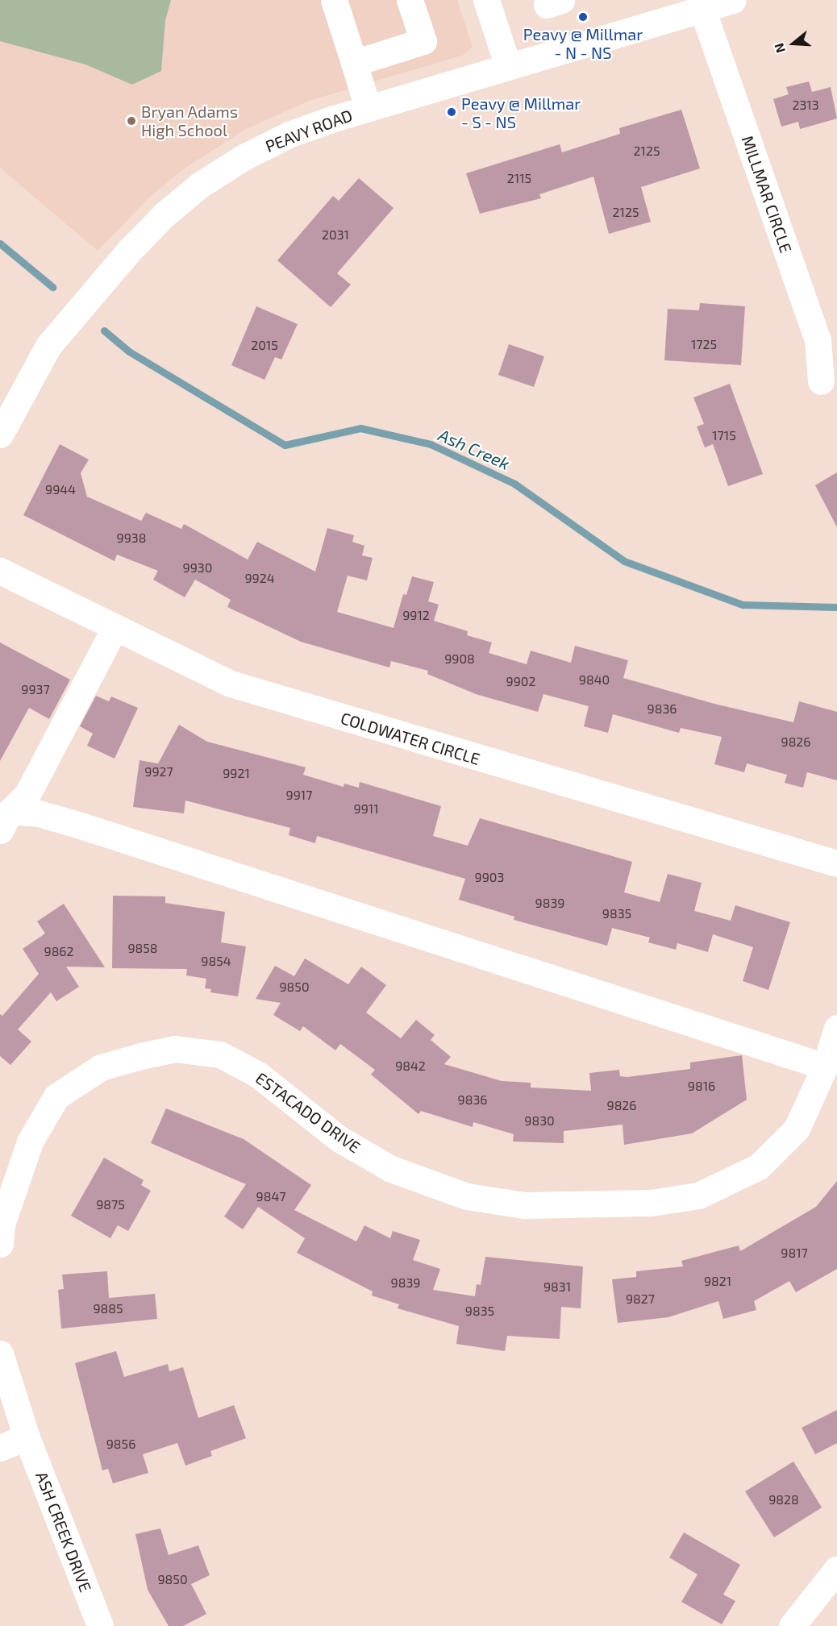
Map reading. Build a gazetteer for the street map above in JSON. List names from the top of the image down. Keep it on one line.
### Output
{"streets":{"street":["PEAVY ROAD","MILLMAR CIRCLE","COLDWATER CIRCLE","ESTACADO DRIVE","ASH CREEK DRIVE"]},"crossings":[["PEAVY ROAD","MILLMAR CIRCLE"]],"water":["Ash Creek"],"places":["Peavy @ Millmar - N - NS","Peavy @ Millmar - S - NS","Bryan Adams High School"],"house_numbers":["2313","2125","2115","2125","2031","1725","2015","1715","9944","9938","9930","9924","9912","9908","9840","9902","9937","9836","9826","9927","9921","9917","9911","9903","9839","9835","9858","9862","9854","9850","9842","9816","9836","9826","9830","9847","9875","9817","9821","9839","9831","9827","9885","9835","9856","9828","9850"],"north":"left"}
